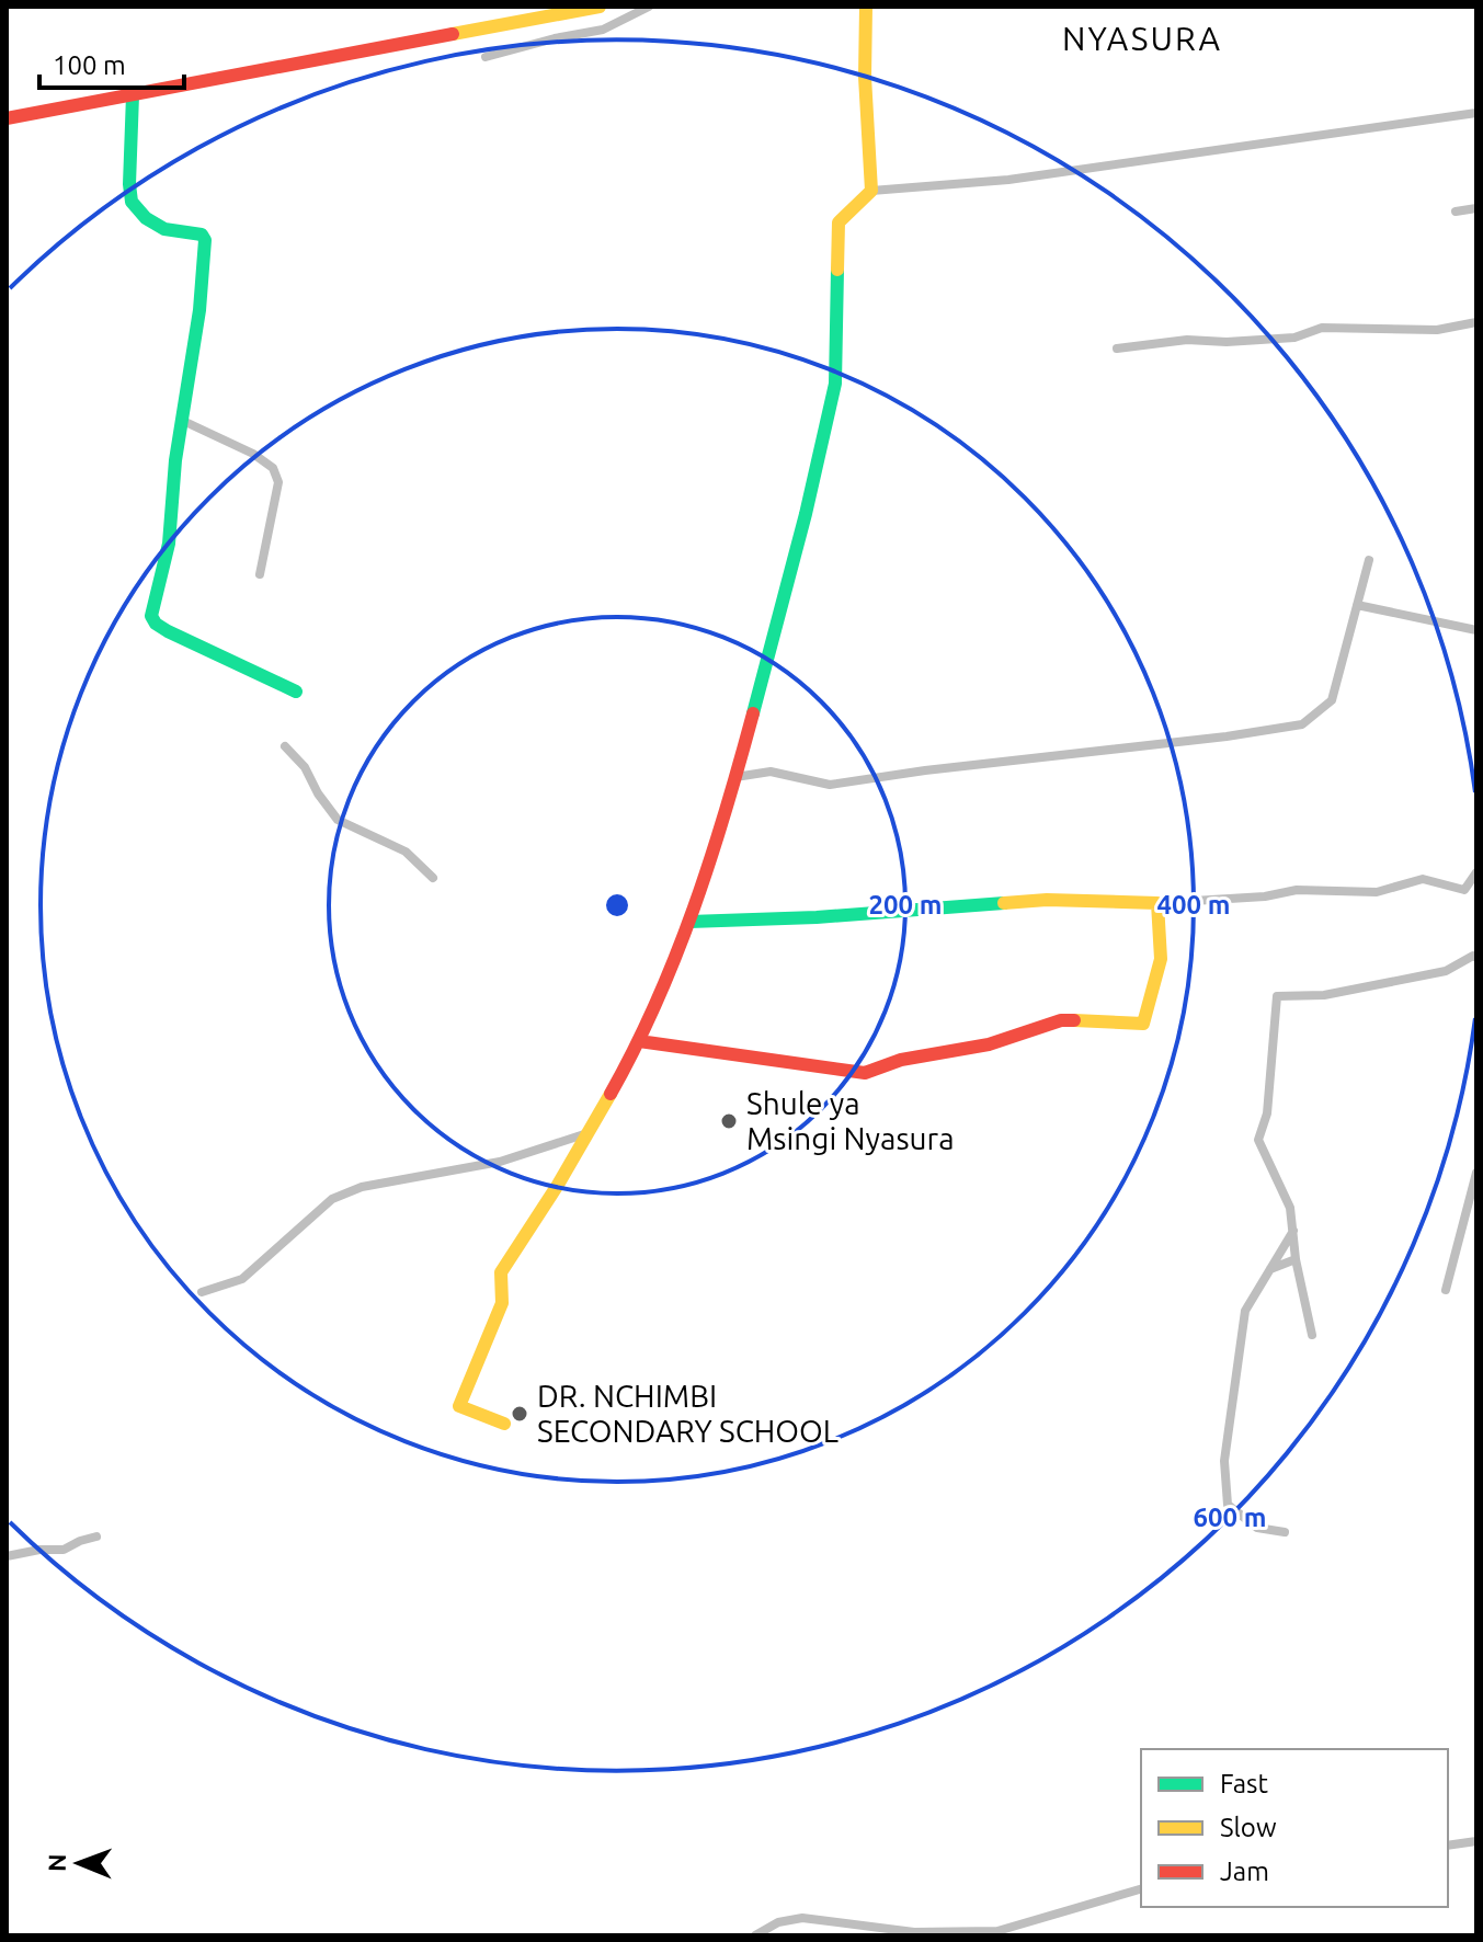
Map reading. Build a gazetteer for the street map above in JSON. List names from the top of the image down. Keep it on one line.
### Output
{"districts":["NYASURA"],"places":["Shule ya Msingi Nyasura","DR. NCHIMBI SECONDARY SCHOOL"],"legend":["Fast","Slow","Jam"],"scale_bar":"100 m","north":"left","rings":["200 m","400 m","600 m"]}
